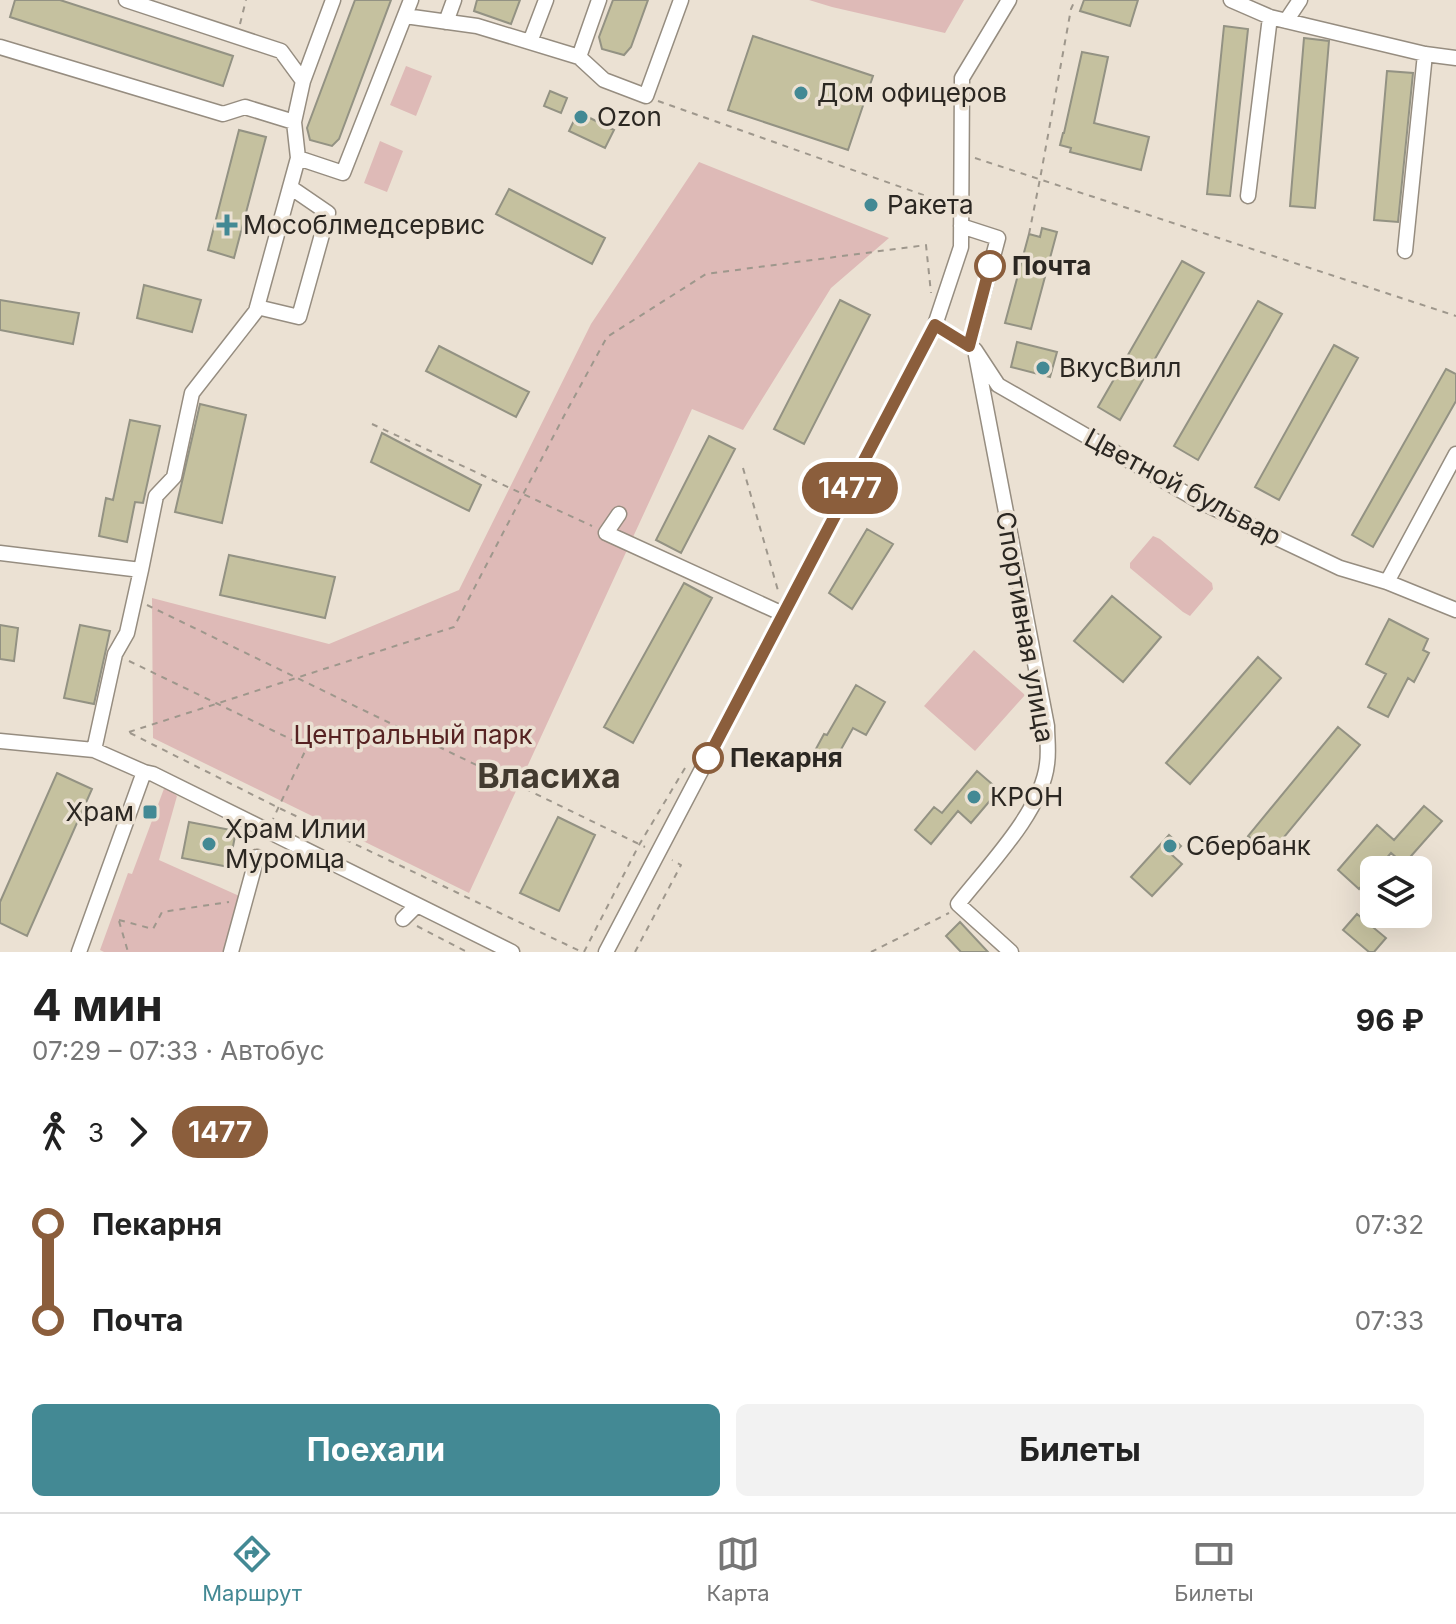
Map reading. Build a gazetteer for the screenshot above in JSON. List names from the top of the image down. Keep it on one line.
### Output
{"streets":{"street":["Цветной бульвар","Спортивная улица"]},"crossings":[["Цветной бульвар","Спортивная улица"]],"districts":["Власиха"],"parks":["Центральный парк"],"places":{"other":["Дом офицеров","Ozon","Ракета","Почта","ВкусВилл","Пекарня","КРОН","Храм Илии Муромца","Сбербанк"],"health":["Мособлмедсервис"],"transit":["Храм"]},"lines":["bus line 1477"],"page":{"on_map":"1477","heading":["4 мин","07:29 – 07:33 · Автобус","96 ₽"],"legs":["3","1477"],"list":[{"name":"Пекарня","value":"07:32"},{"name":"Почта","value":"07:33"}],"buttons":["Поехали","Билеты"],"tabs":["Маршрут","Карта","Билеты"]}}
